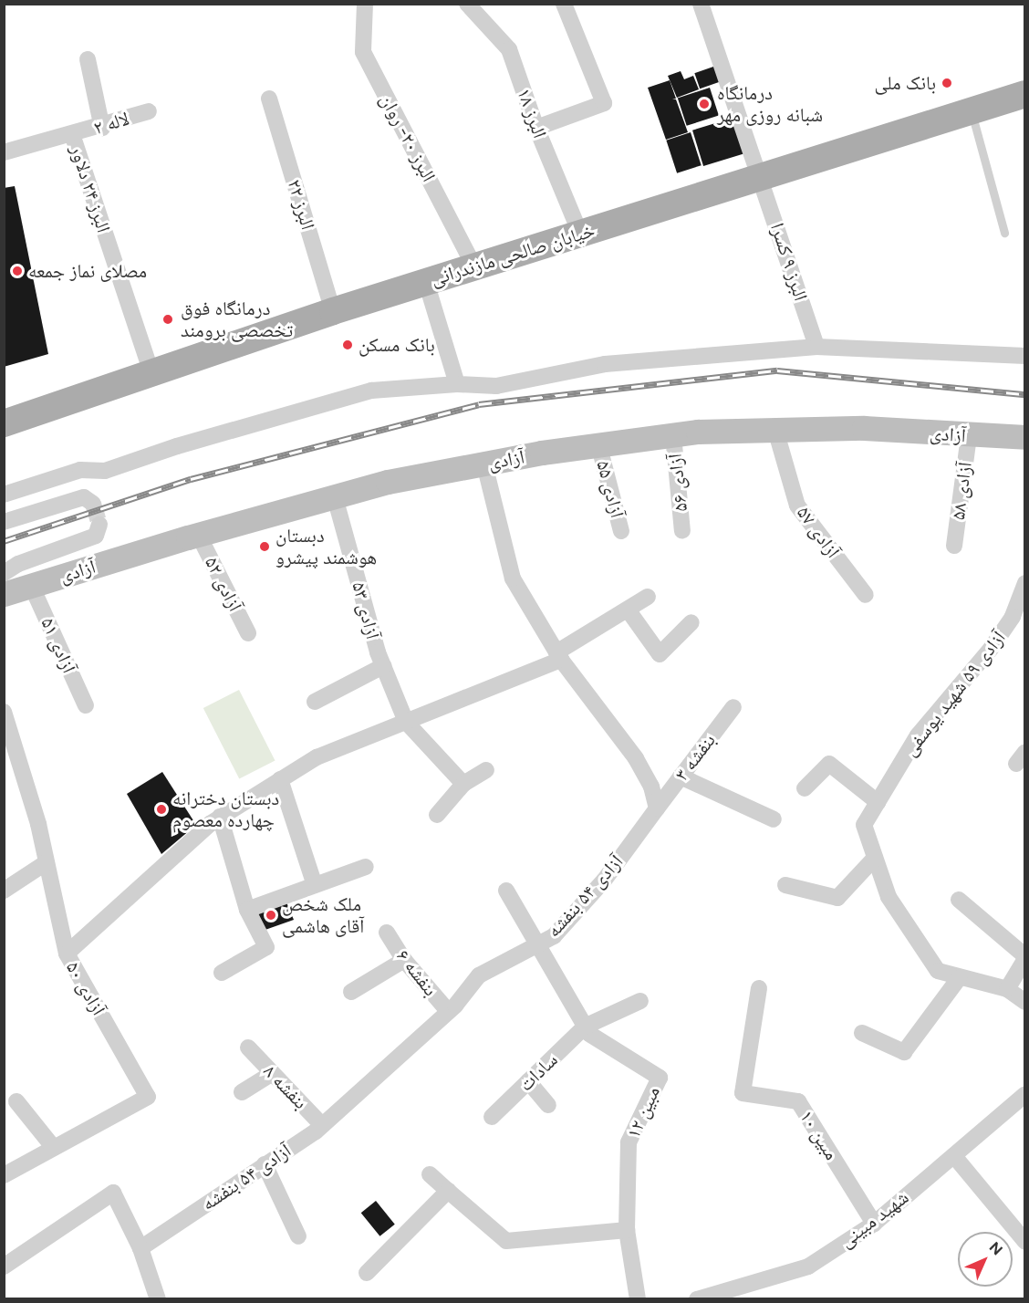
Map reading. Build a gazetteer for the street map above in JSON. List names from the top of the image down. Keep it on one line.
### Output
{"streets":{"main road":["خیابان صالحی مازندرانی","آزادی"],"street":["البرز ۱۸","لاله ۲","البرز ۲۰- روان","البرز ۲۴ دلاور","البرز ۲۲","البرز ۹ کسرا","آزادی ۵۶","آزادی ۵۵","آزادی ۵۸","آزادی ۵۷","آزادی ۵۲","آزادی ۵۳","آزادی ۵۱","آزادی ۵۹ شهید یوسفی","بنفشه ۳","آزادی ۵۴ بنفشه","بنفشه ۶","آزادی ۵۰","سادات","بنفشه ۸","مبین ۱۲","مبین ۱۰","شهید مبینی"]},"crossings":[["البرز ۱۸","خیابان صالحی مازندرانی"],["لاله ۲","البرز ۲۴ دلاور"],["البرز ۲۰- روان","خیابان صالحی مازندرانی"],["البرز ۲۴ دلاور","خیابان صالحی مازندرانی"],["البرز ۲۲","خیابان صالحی مازندرانی"],["خیابان صالحی مازندرانی","البرز ۹ کسرا"],["آزادی","آزادی ۵۶"],["آزادی","آزادی ۵۵"],["آزادی","آزادی ۵۸"],["آزادی","آزادی ۵۷"],["آزادی","آزادی ۵۲"],["آزادی","آزادی ۵۳"],["آزادی","آزادی ۵۱"],["بنفشه ۳","آزادی ۵۴ بنفشه"],["آزادی ۵۴ بنفشه","بنفشه ۶"],["آزادی ۵۴ بنفشه","بنفشه ۸"],["آزادی ۵۴ بنفشه","مبین ۱۲"],["سادات","مبین ۱۲"],["مبین ۱۰","شهید مبینی"]],"places":["بانک ملی","درمانگاه شبانه روزی مهر","مصلای نماز جمعه","درمانگاه فوق تخصصی برومند","بانک مسکن","دبستان هوشمند پیشرو","دبستان دخترانه چهارده معصوم","ملک شخص آقای هاشمی"],"north":"top right"}
